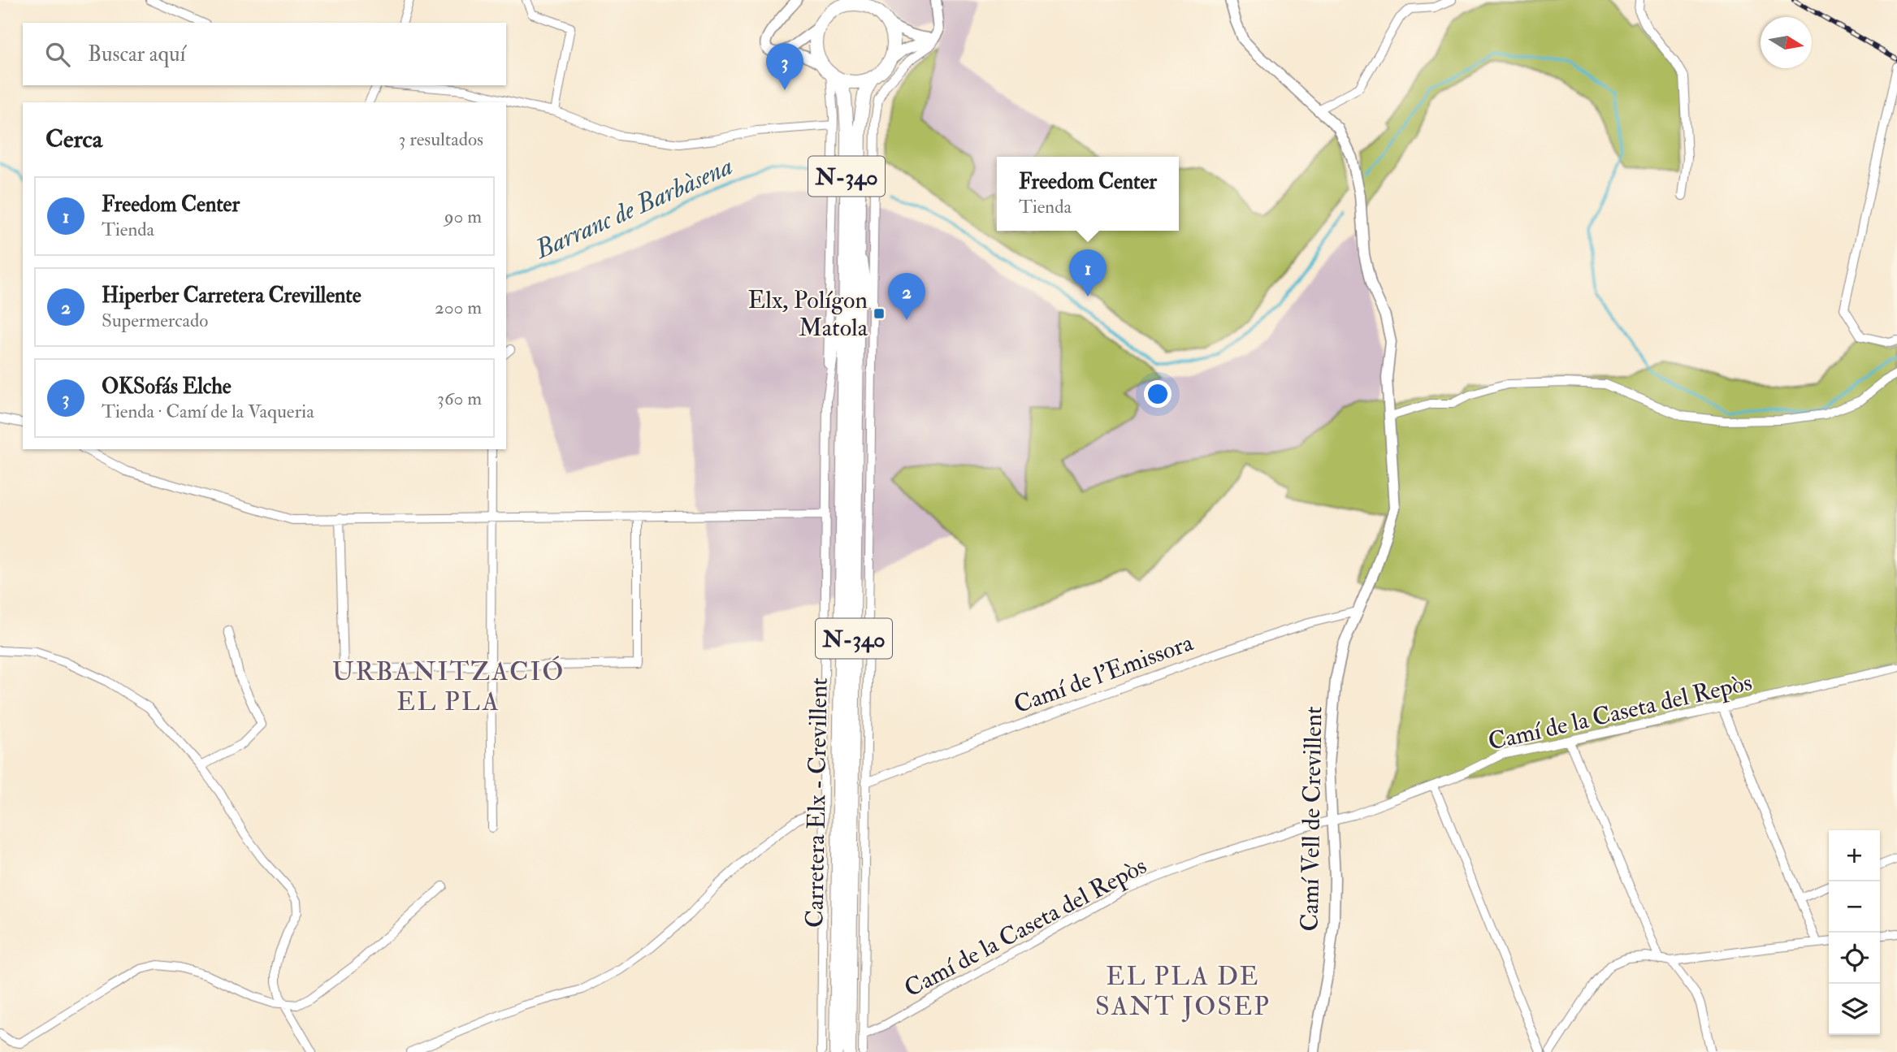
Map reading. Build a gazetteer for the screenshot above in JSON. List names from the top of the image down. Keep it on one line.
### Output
{"streets":{"highway":["N-340","Carretera Elx - Crevillent"],"street":["Camí de l'Emissora","Camí de la Caseta del Repòs","Camí Vell de Crevillent"]},"crossings":[["N-340","Carretera Elx - Crevillent"],["Camí de l'Emissora","Camí Vell de Crevillent"],["Camí de la Caseta del Repòs","Camí Vell de Crevillent"]],"districts":["URBANITZACIÓ EL PLA","EL PLA DE SANT JOSEP"],"water":["Barranc de Barbàsena"],"places":{"transit":["Elx, Polígon Matola"]},"north":"right","page":{"search":"Buscar aquí","pins":["3","1","2"],"heading":["Cerca","3 resultados"],"popup":["Freedom Center","Tienda"],"list":[{"mark":"1","name":"Freedom Center","note":"Tienda","value":"90 m"},{"mark":"2","name":"Hiperber Carretera Crevillente","note":"Supermercado","value":"200 m"},{"mark":"3","name":"OKSofás Elche","note":"Tienda · Camí de la Vaqueria","value":"360 m"}],"map_buttons":["+","−"]}}
